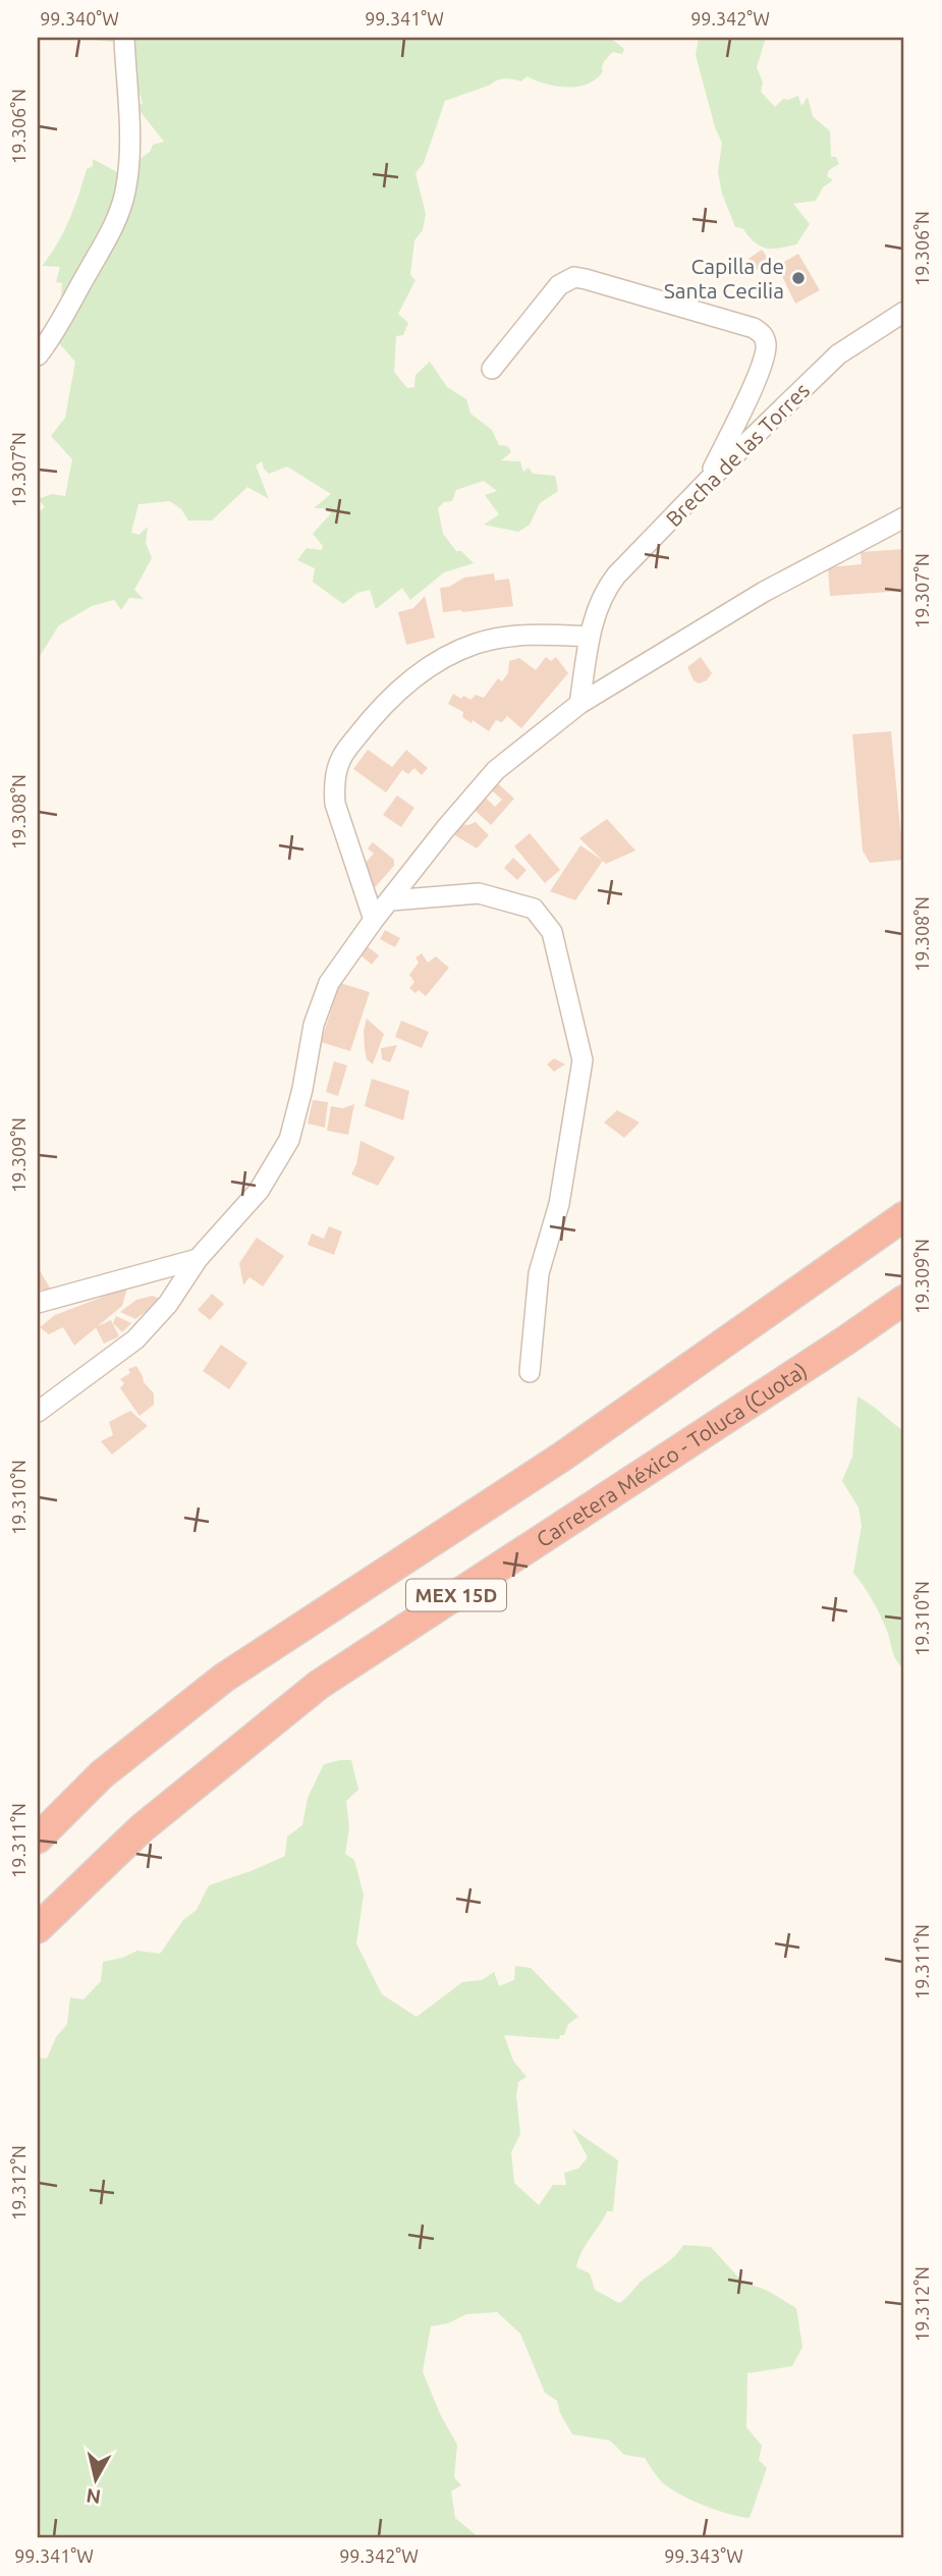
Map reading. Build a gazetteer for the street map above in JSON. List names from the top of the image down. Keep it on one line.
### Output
{"streets":{"highway":["Carretera México - Toluca (Cuota)","MEX 15D"],"street":["Brecha de las Torres"]},"places":["Capilla de Santa Cecilia"],"north":"bottom","coordinates":["99.340°W","99.341°W","99.342°W","19.306°N","19.307°N","19.308°N","19.309°N","19.310°N","19.311°N","19.312°N","99.343°W"]}
